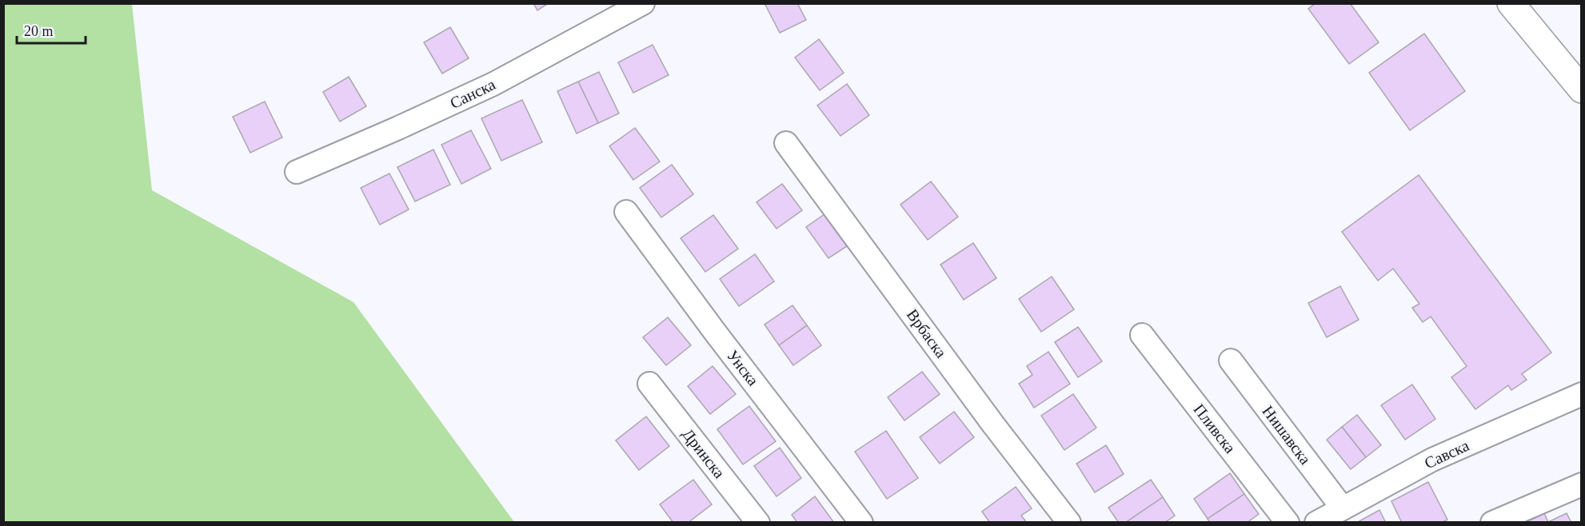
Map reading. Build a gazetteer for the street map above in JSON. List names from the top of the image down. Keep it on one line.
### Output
{"streets":{"street":["Санска","Врбаска","Унска","Пливска","Нишавска","Дринска","Савска"]},"crossings":[["Нишавска","Савска"]],"scale_bar":"20 m"}
